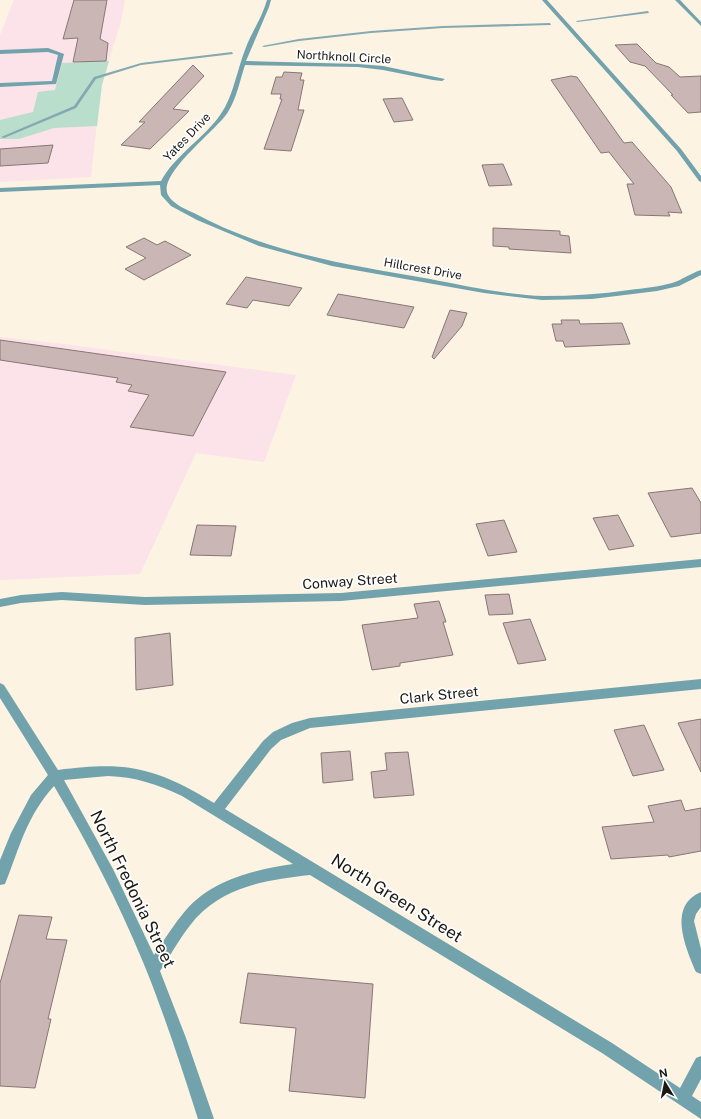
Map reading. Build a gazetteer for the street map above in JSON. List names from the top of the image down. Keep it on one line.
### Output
{"streets":{"street":["Northknoll Circle","Yates Drive","Hillcrest Drive","Conway Street","Clark Street","North Fredonia Street","North Green Street"]},"crossings":[["Northknoll Circle","Yates Drive"],["Yates Drive","Hillcrest Drive"],["Clark Street","North Green Street"],["North Fredonia Street","North Green Street"]],"north":"top"}
